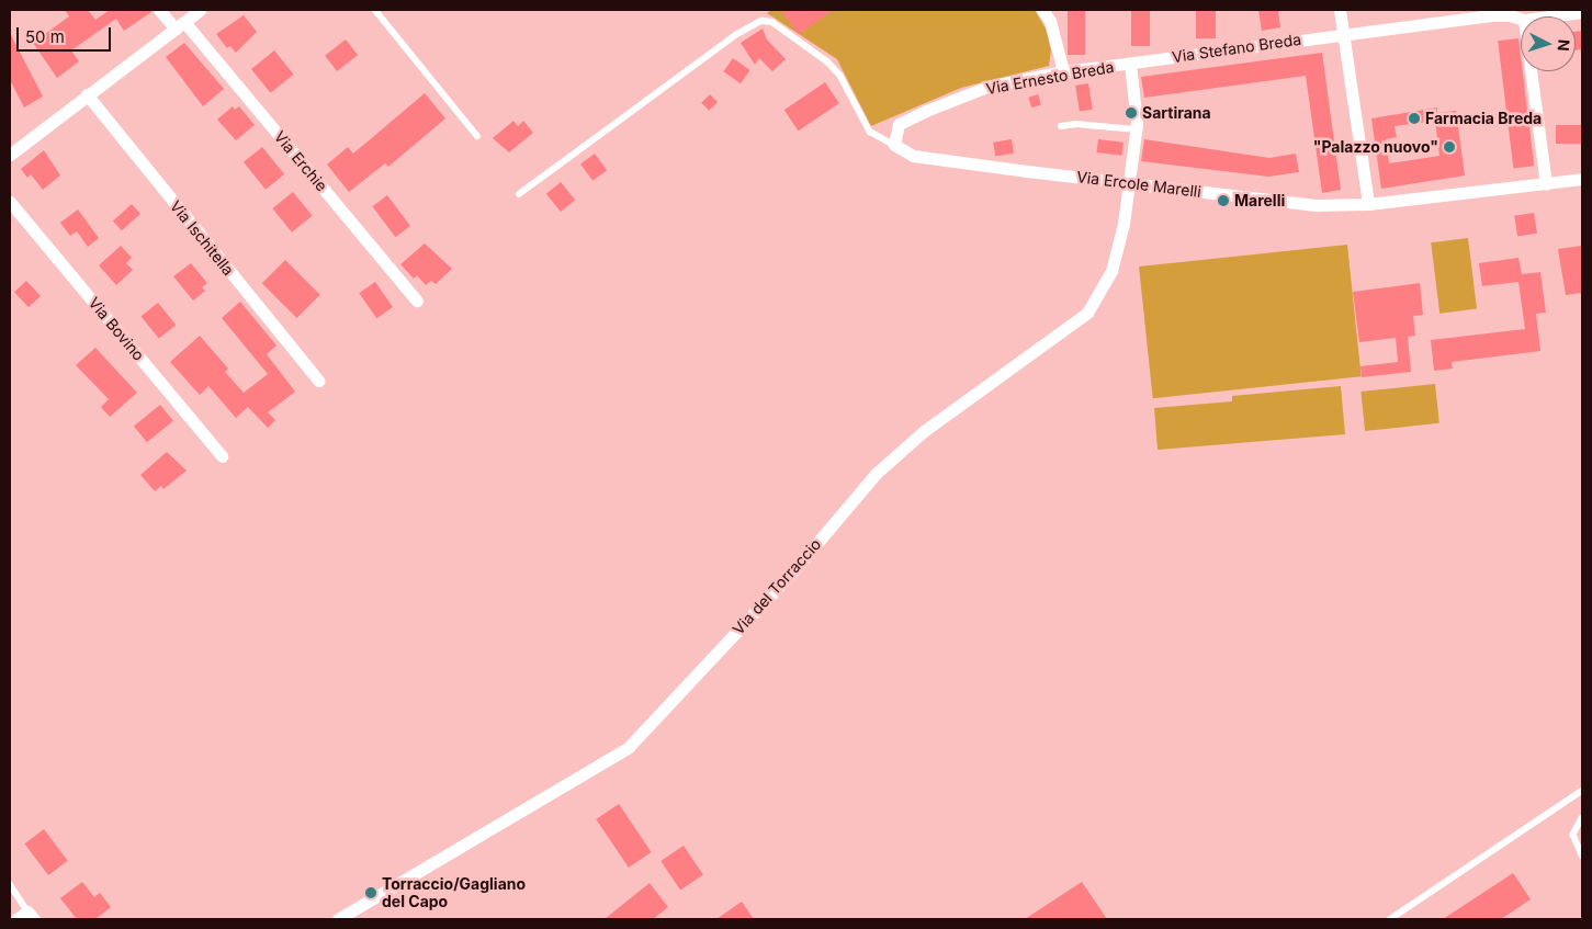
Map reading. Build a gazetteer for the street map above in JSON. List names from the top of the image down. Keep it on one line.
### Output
{"streets":{"street":["Via Stefano Breda","Via Ernesto Breda","Via Erchie","Via Ercole Marelli","Via Ischitella","Via Bovino","Via del Torraccio"]},"crossings":[["Via Stefano Breda","Via Ernesto Breda"],["Via Stefano Breda","Via del Torraccio"],["Via Ernesto Breda","Via Ercole Marelli"],["Via Ernesto Breda","Via del Torraccio"],["Via Ercole Marelli","Via del Torraccio"]],"places":["Sartirana","Farmacia Breda","\"Palazzo nuovo\"","Marelli","Torraccio/Gagliano del Capo"],"scale_bar":"50 m","north":"right"}
